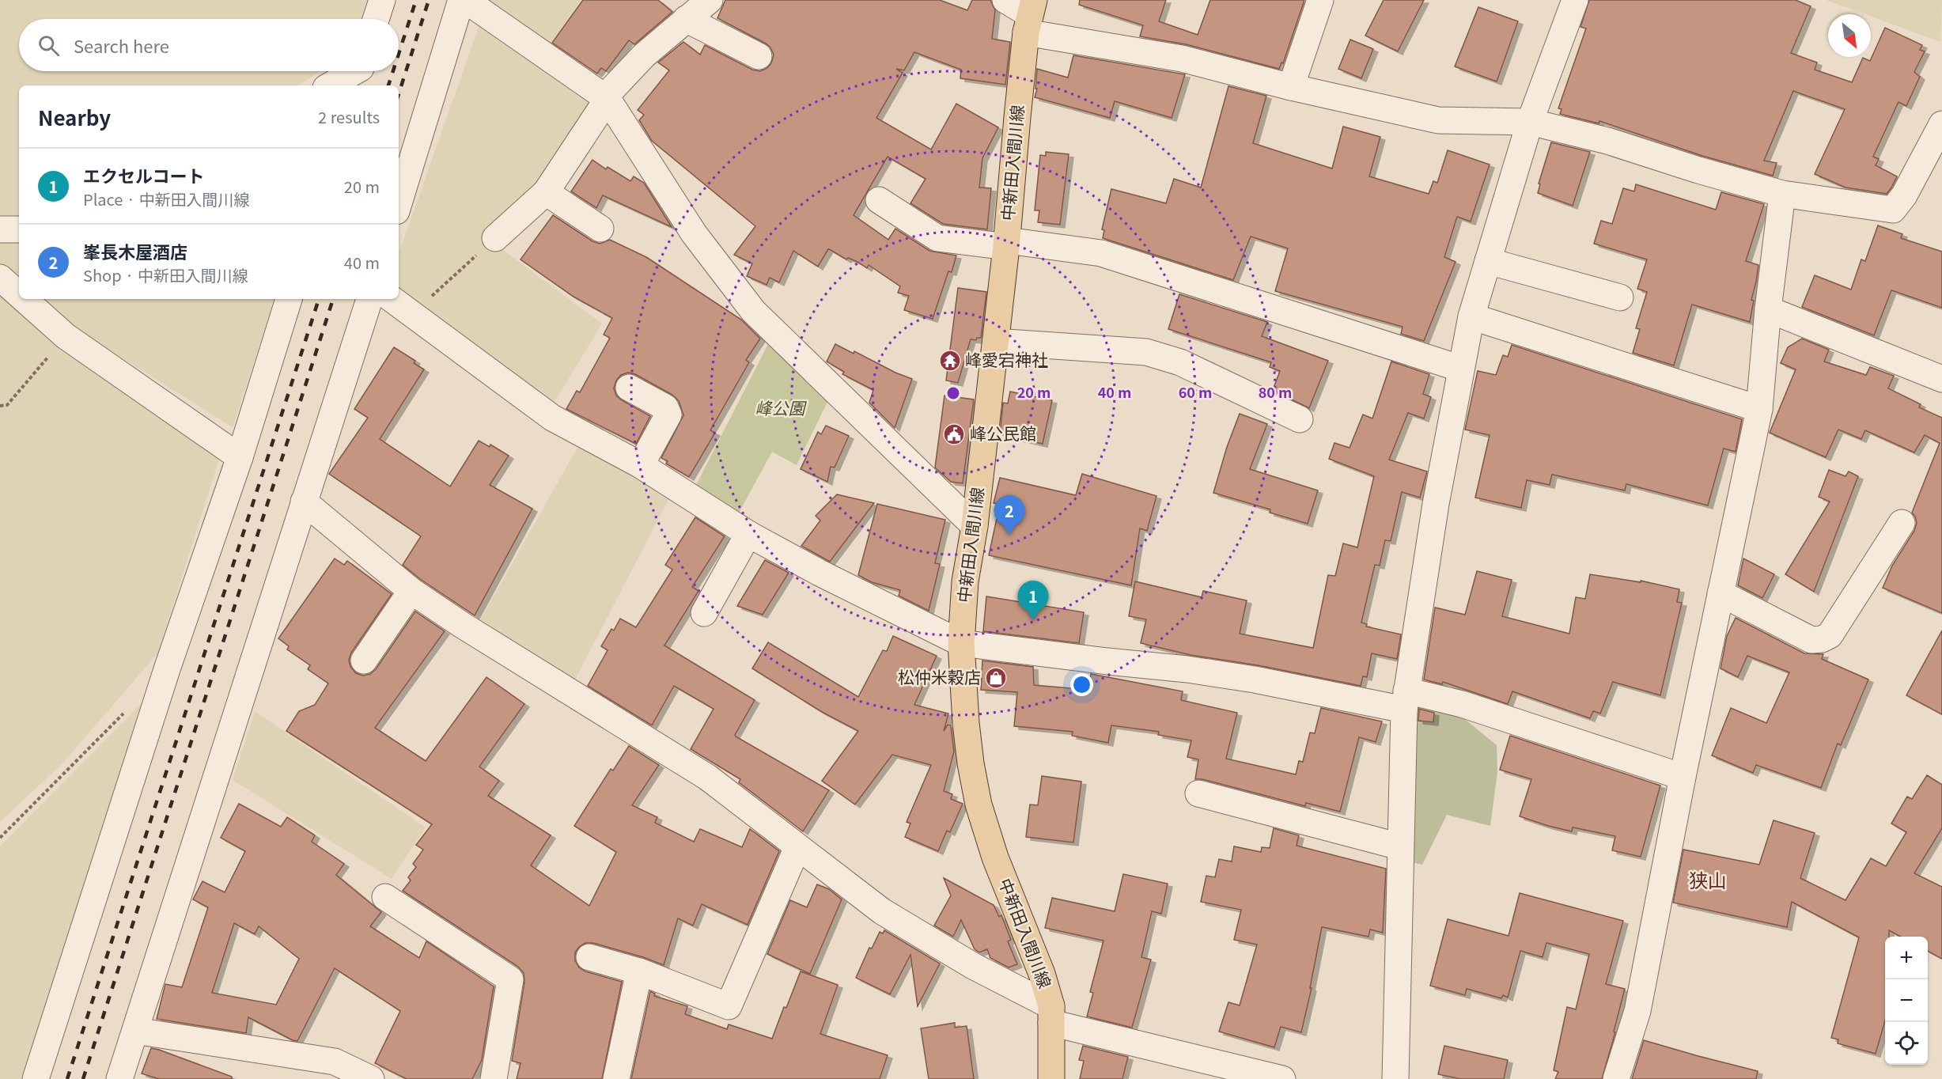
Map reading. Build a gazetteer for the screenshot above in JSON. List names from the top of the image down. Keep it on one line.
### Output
{"streets":{"main road":["中新田入間川線"]},"districts":["狭山"],"parks":["峰公園"],"places":{"temple":["峰愛宕神社"],"public building":["峰公民館"],"shop":["松仲米穀店"]},"north":"bottom right","page":{"search":"Search here","heading":["Nearby","2 results"],"list":[{"mark":"1","name":"エクセルコート","note":"Place · 中新田入間川線","value":"20 m"},{"mark":"2","name":"峯長木屋酒店","note":"Shop · 中新田入間川線","value":"40 m"}],"pins":["2","1"],"map_buttons":["+","−"]},"rings":["20 m","40 m","60 m","80 m"]}
